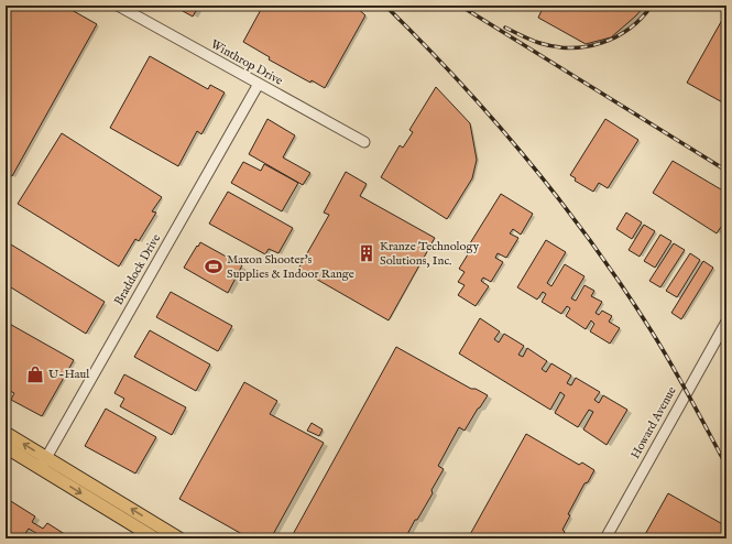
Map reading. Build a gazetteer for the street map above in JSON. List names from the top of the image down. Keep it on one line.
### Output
{"streets":{"street":["Winthrop Drive","Braddock Drive","Howard Avenue"]},"crossings":[["Winthrop Drive","Braddock Drive"]],"places":{"building":["Kranze Technology Solutions, Inc."],"sports":["Maxon Shooter's Supplies & Indoor Range"],"shop":["U-Haul"]}}
